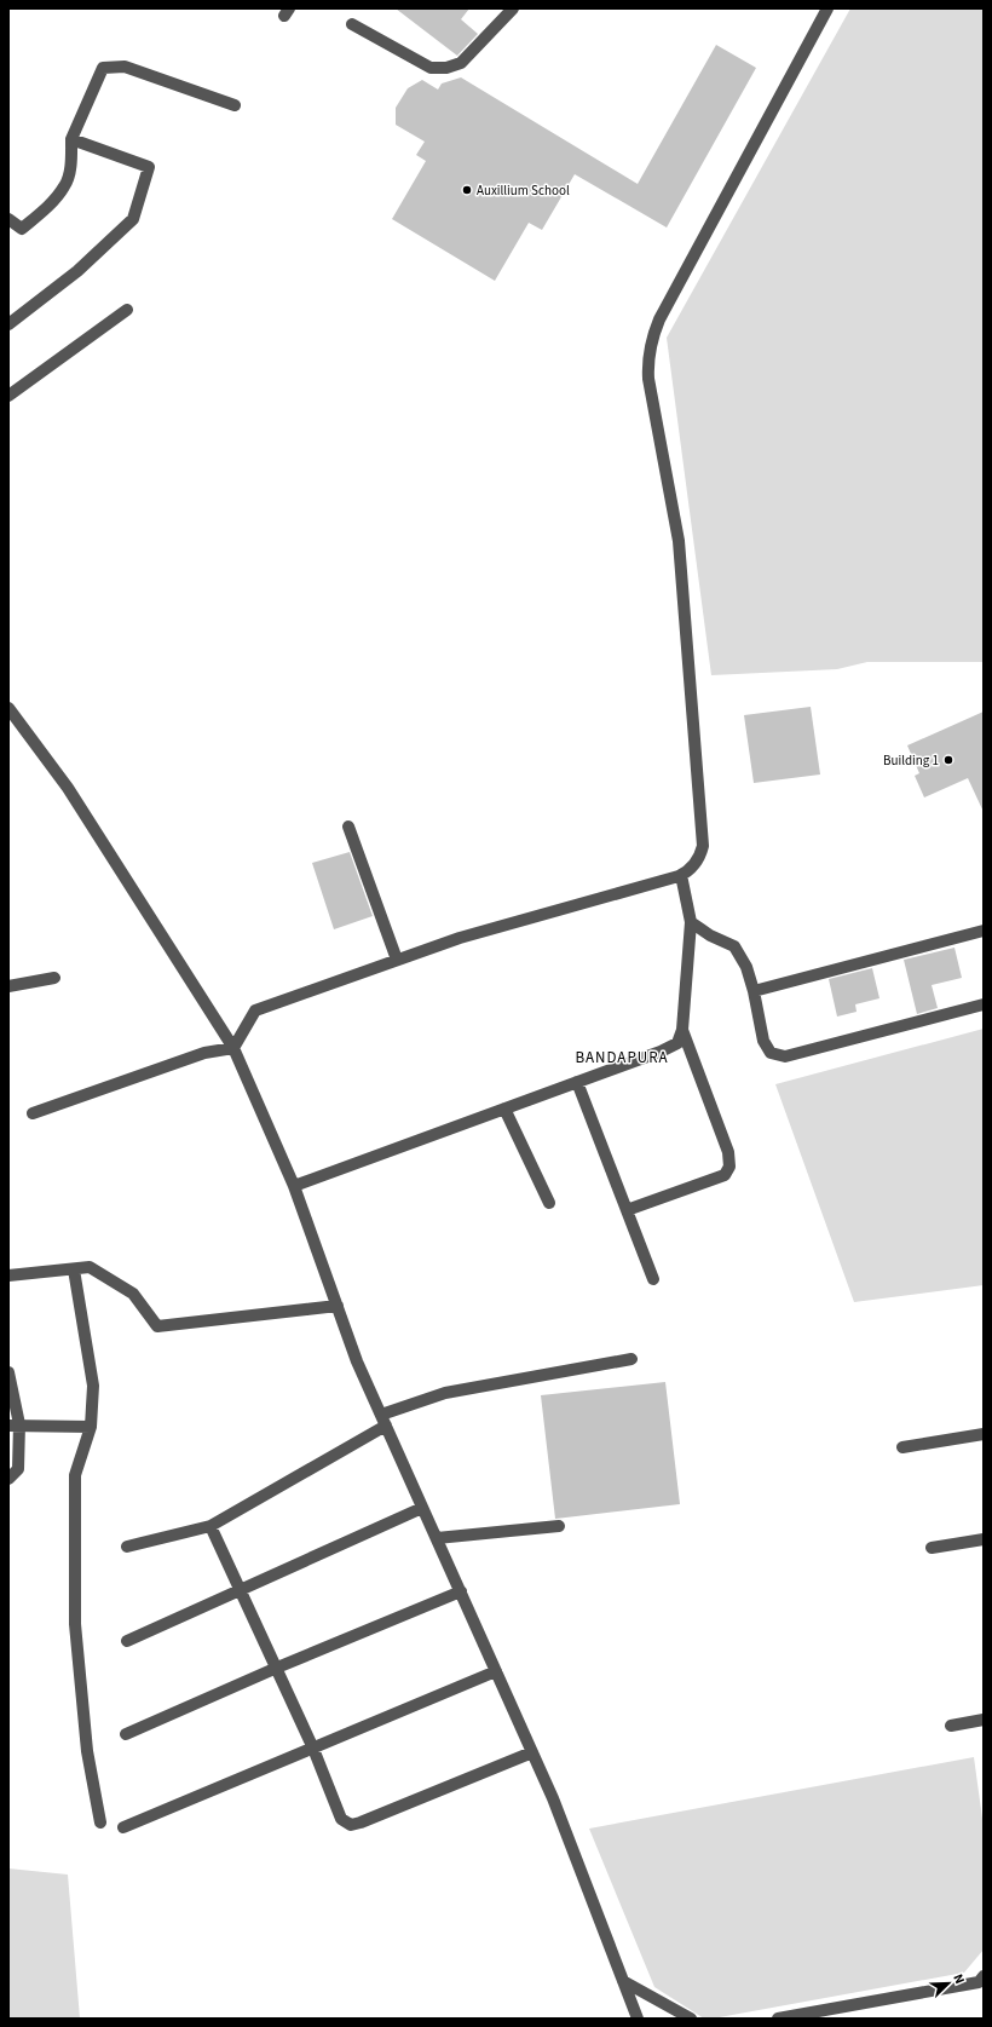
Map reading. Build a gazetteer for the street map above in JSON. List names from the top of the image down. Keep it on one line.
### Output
{"districts":["BANDAPURA"],"places":["Auxillium School","Building 1"],"north":"top right"}
